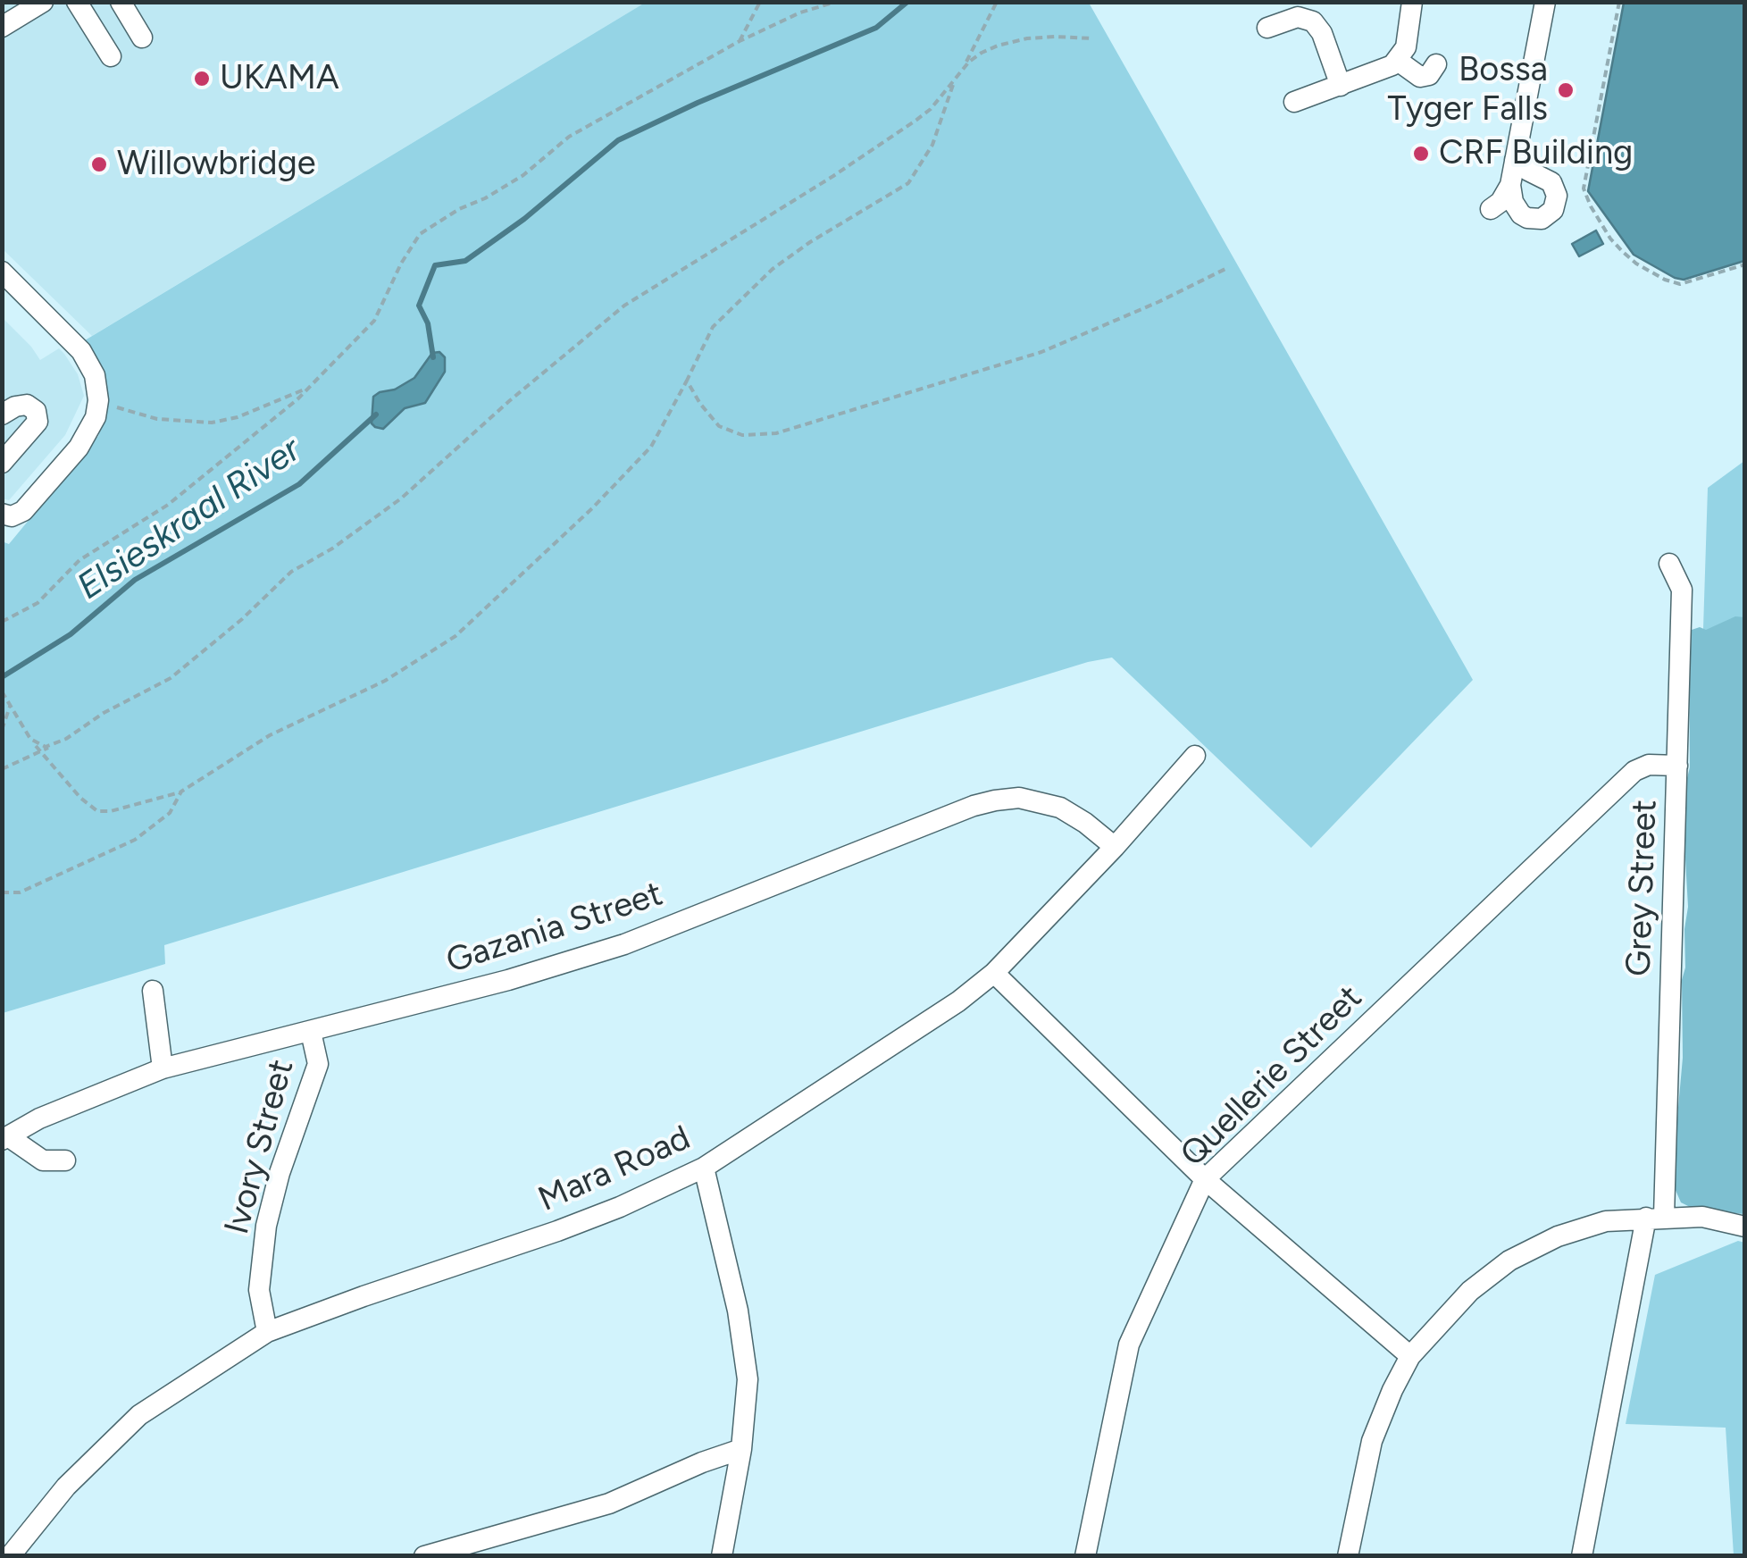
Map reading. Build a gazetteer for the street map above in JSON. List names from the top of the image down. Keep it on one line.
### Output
{"streets":{"street":["Grey Street","Gazania Street","Quellerie Street","Ivory Street","Mara Road"]},"crossings":[["Grey Street","Quellerie Street"],["Gazania Street","Ivory Street"],["Gazania Street","Mara Road"],["Ivory Street","Mara Road"]],"water":["Elsieskraal River"],"places":["UKAMA","Bossa Tyger Falls","CRF Building","Willowbridge"]}
